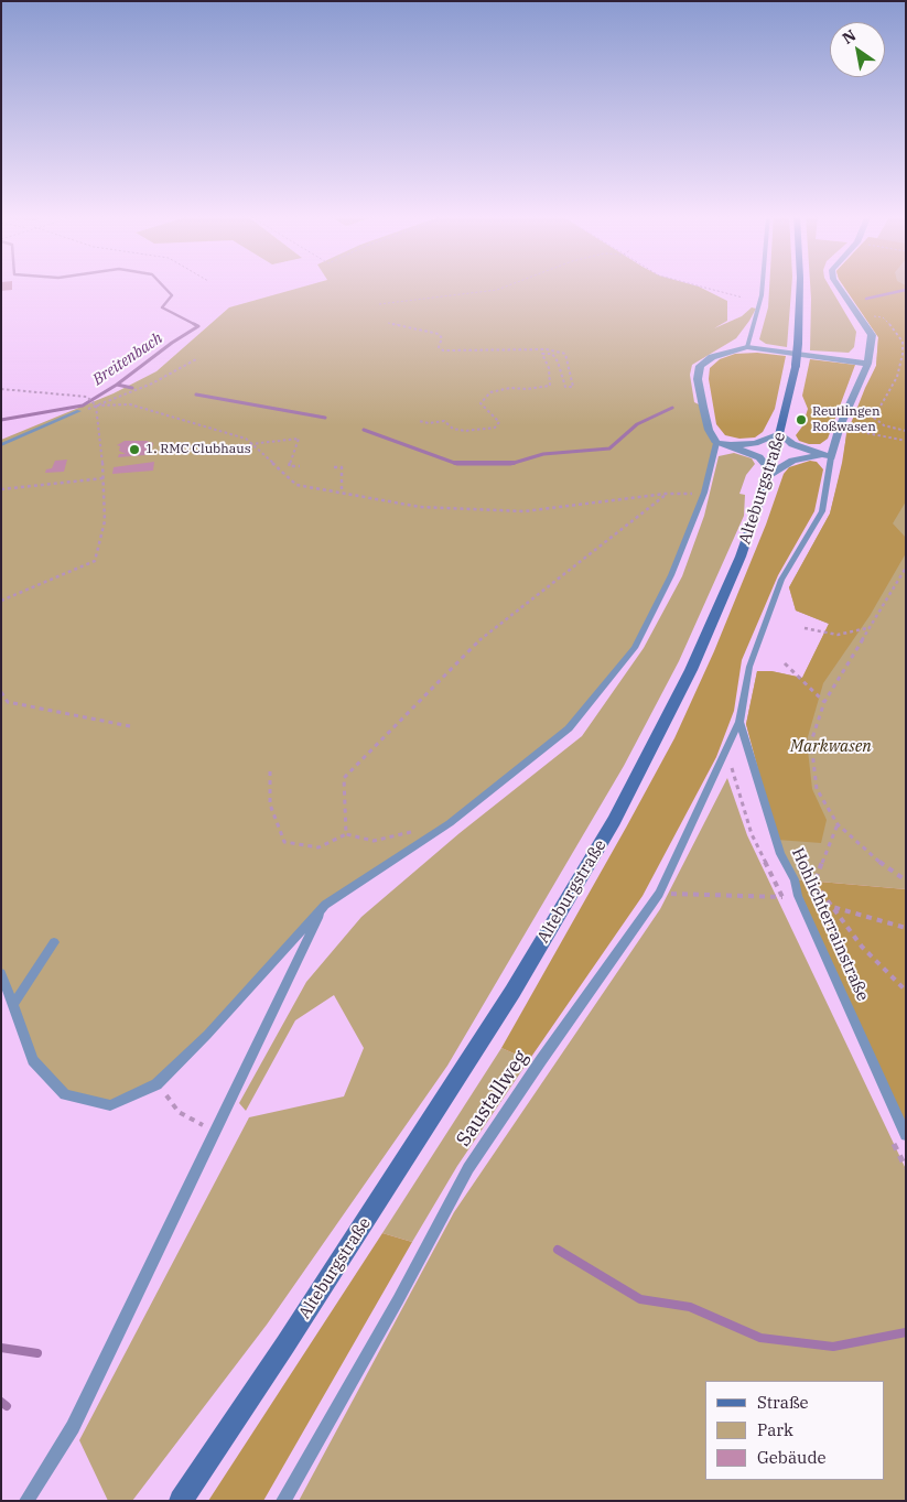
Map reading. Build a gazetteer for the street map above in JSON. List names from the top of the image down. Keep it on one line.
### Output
{"streets":{"main road":["Alteburgstraße"],"lane":["Hohlichterrainstraße","Saustallweg"]},"crossings":[["Hohlichterrainstraße","Saustallweg"]],"water":["Breitenbach"],"parks":["Markwasen"],"places":["Reutlingen Roßwasen","1. RMC Clubhaus"],"legend":["Straße","Park","Gebäude"],"north":"top left"}
